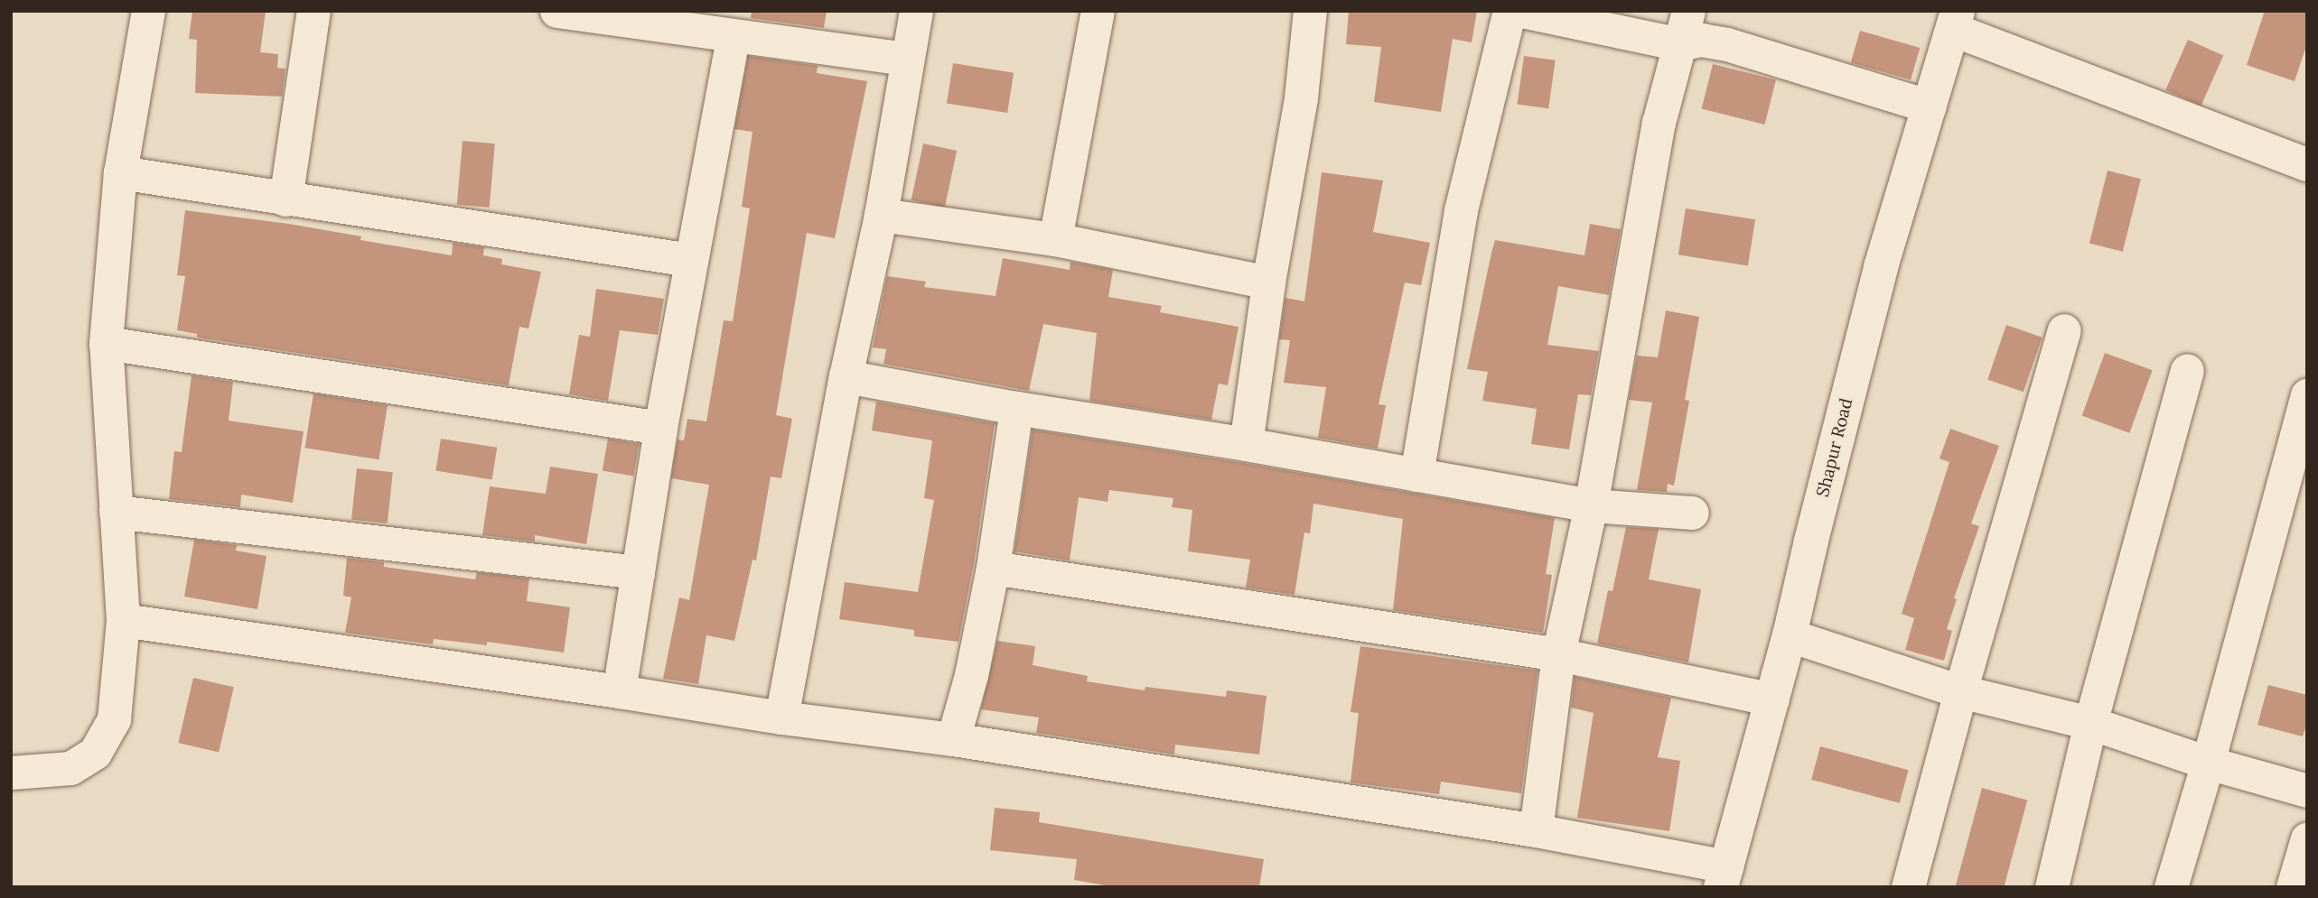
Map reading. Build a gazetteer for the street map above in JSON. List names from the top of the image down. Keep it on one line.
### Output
{"streets":{"street":["Shapur Road"]}}
